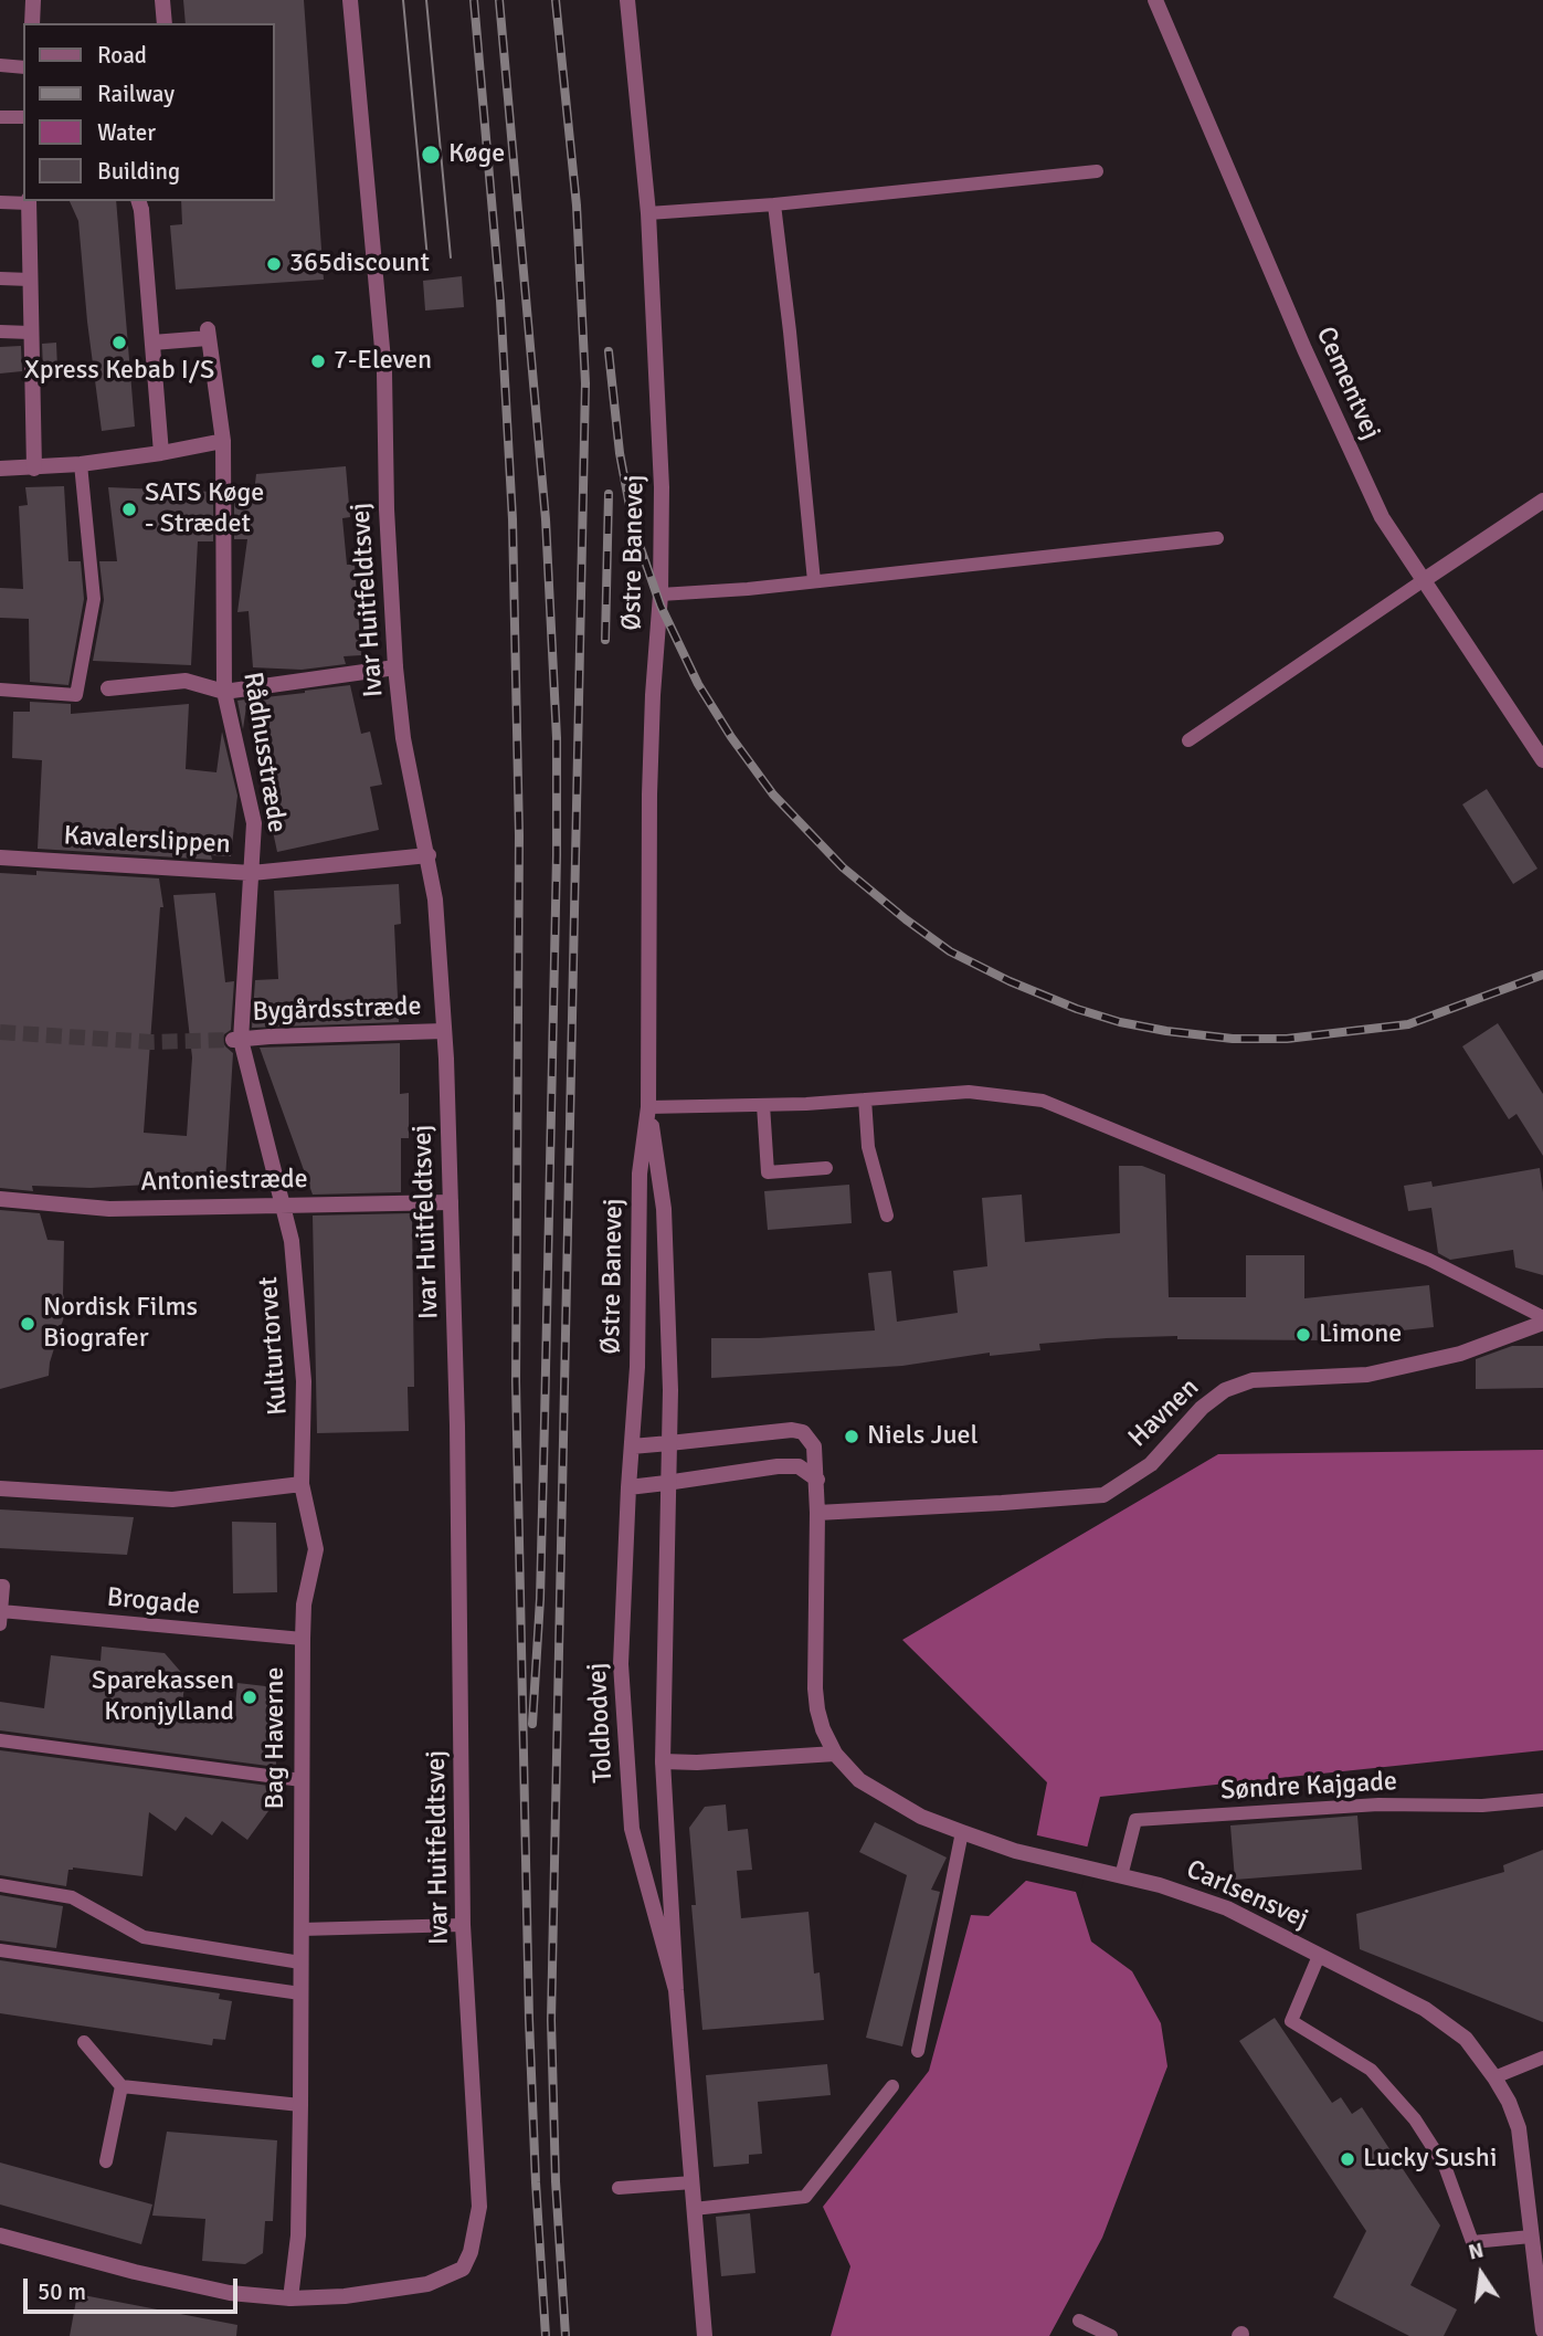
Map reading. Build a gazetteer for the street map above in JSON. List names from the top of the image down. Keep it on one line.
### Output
{"streets":{"street":["Cementvej","Østre Banevej","Ivar Huitfeldtsvej","Rådhusstræde","Kavalerslippen","Bygårdsstræde","Antoniestræde","Kulturtorvet","Havnen","Toldbodvej","Bag Haverne","Carlsensvej"],"lane":["Brogade","Søndre Kajgade"]},"crossings":[["Østre Banevej","Toldbodvej"],["Ivar Huitfeldtsvej","Kavalerslippen"],["Ivar Huitfeldtsvej","Bygårdsstræde"],["Ivar Huitfeldtsvej","Antoniestræde"],["Ivar Huitfeldtsvej","Bag Haverne"],["Rådhusstræde","Kavalerslippen"],["Rådhusstræde","Bygårdsstræde"],["Rådhusstræde","Antoniestræde"],["Rådhusstræde","Kulturtorvet"],["Antoniestræde","Kulturtorvet"],["Kulturtorvet","Bag Haverne"],["Brogade","Bag Haverne"],["Søndre Kajgade","Carlsensvej"]],"places":["Køge","365discount","Xpress Kebab I/S","7-Eleven","SATS Køge - Strædet","Nordisk Films Biografer","Limone","Niels Juel","Sparekassen Kronjylland","Lucky Sushi"],"legend":["Road","Railway","Water","Building"],"scale_bar":"50 m","north":"top"}
